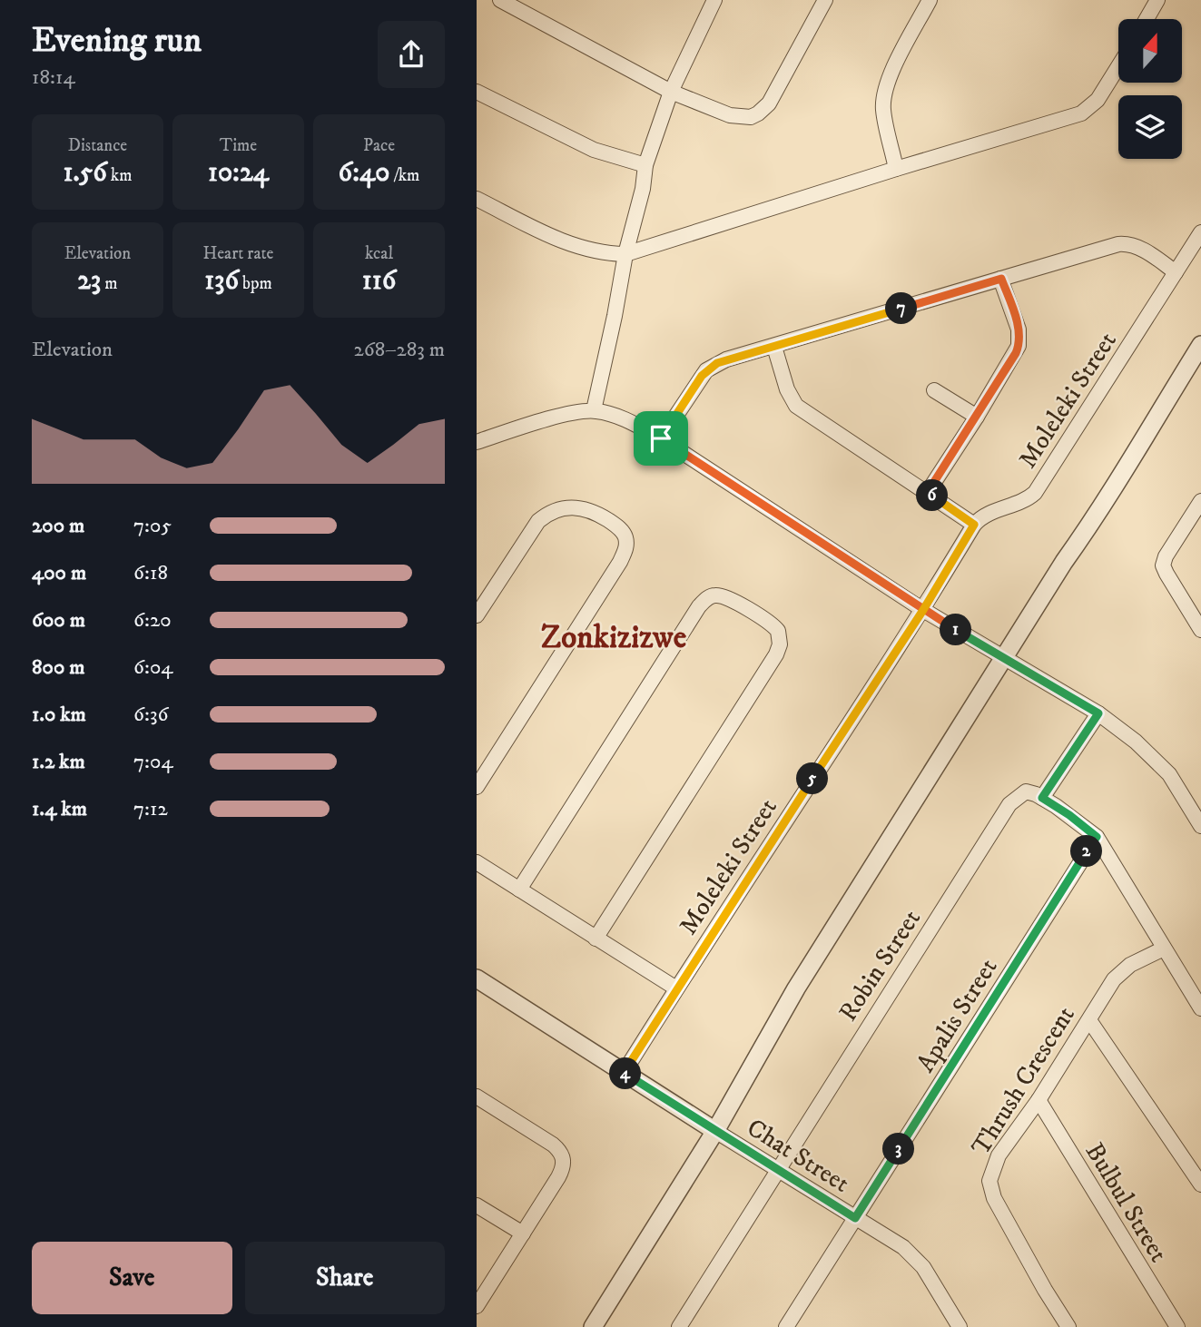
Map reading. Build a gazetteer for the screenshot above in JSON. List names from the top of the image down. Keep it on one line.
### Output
{"streets":{"street":["Moleleki Street","Robin Street","Apalis Street","Thrush Crescent","Chat Street","Bulbul Street"]},"crossings":[["Robin Street","Chat Street"],["Apalis Street","Chat Street"],["Thrush Crescent","Bulbul Street"]],"districts":["Zonkizizwe"],"north":"top","page":{"heading":["Evening run","18:14"],"stats":[["Distance","1.56 km"],["Time","10:24"],["Pace","6:40 /km"],["Elevation","23 m"],["Heart rate","136 bpm"],["kcal","116"]],"pins":["7","6","1","5","2","4","3"],"chart":["Elevation","268–283 m"],"list":[{"name":"200 m","note":"7:05"},{"name":"400 m","note":"6:18"},{"name":"600 m","note":"6:20"},{"name":"800 m","note":"6:04"},{"name":"1.0 km","note":"6:36"},{"name":"1.2 km","note":"7:04"},{"name":"1.4 km","note":"7:12"}],"buttons":["Save","Share"]}}
